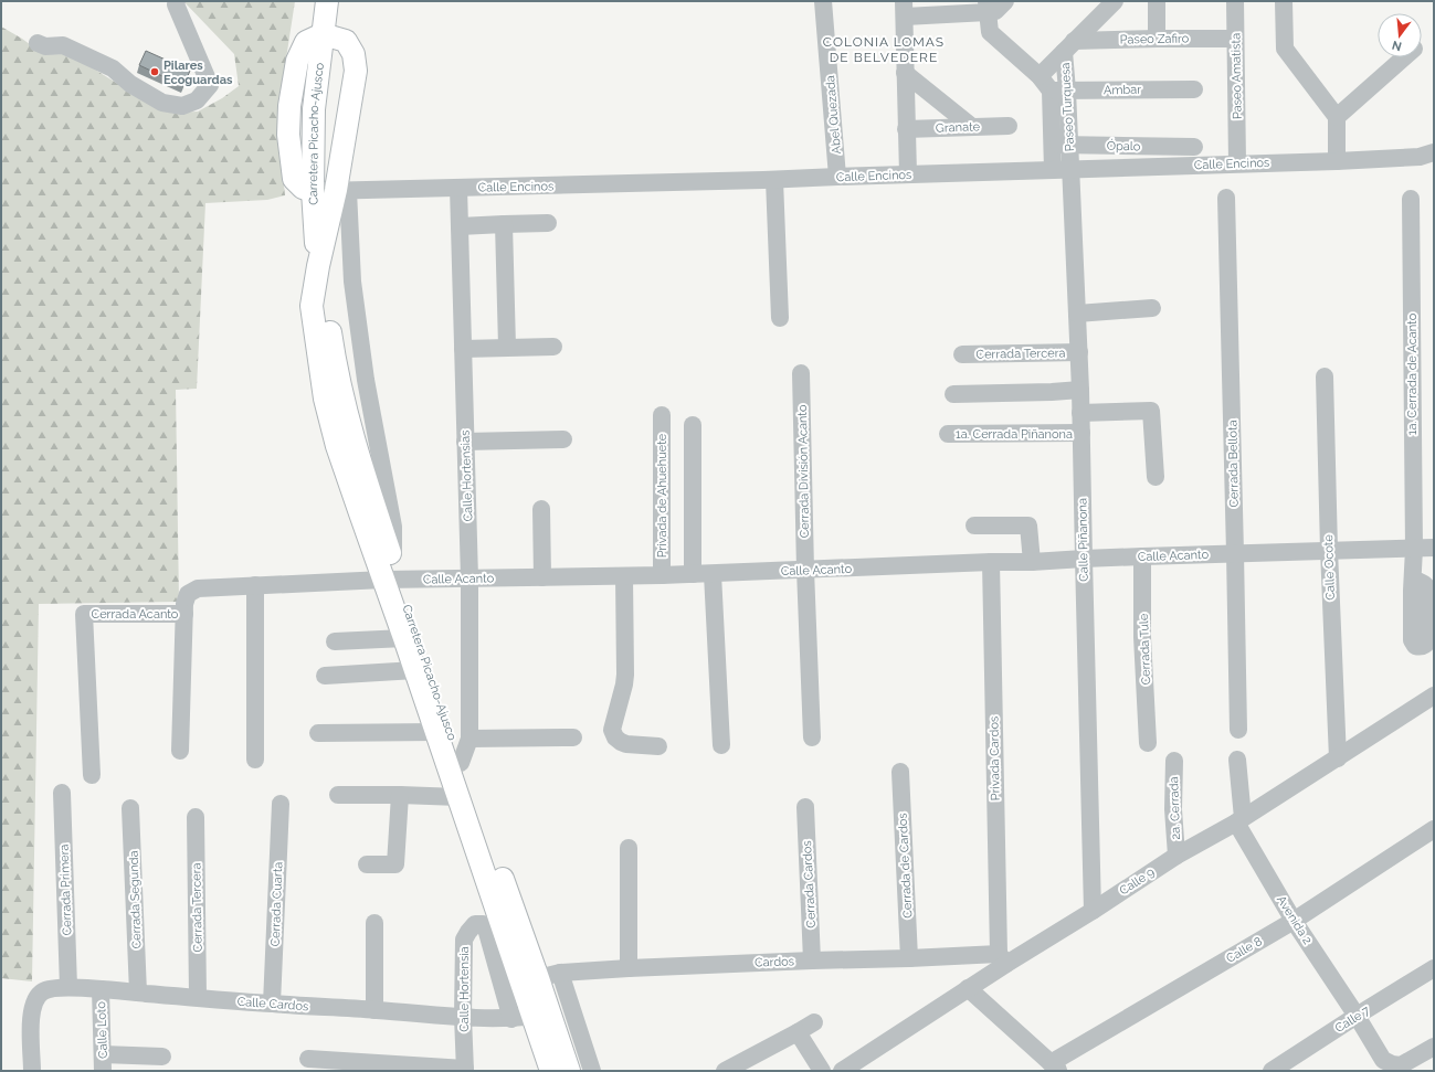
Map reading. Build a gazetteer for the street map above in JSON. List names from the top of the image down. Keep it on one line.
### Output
{"streets":{"main road":["Carretera Picacho-Ajusco"],"street":["Paseo Zafiro","Paseo Amatista","Ambar","Paseo Turquesa","Abel Quezada","Granate","Ópalo","Calle Encinos","Cerrada Tercera","1a. Cerrada de Acanto","1a. Cerrada Piñanona","Cerrada Bellota","Cerrada División Acanto","Calle Hortensias","Privada de Ahuehuete","Calle Piñanona","Calle Acanto","Calle Ocote","Cerrada Acanto","Cerrada Tule","Privada Cardos","2a. Cerrada","Cerrada de Cardos","Calle 9","Cerrada Cardos","Cerrada Primera","Cerrada Segunda","Cerrada Cuarta","Avenida 2","Calle 8","Cardos","Calle Hortensia","Calle Cardos","Calle 7","Calle Loto"]},"crossings":[["Paseo Zafiro","Paseo Amatista"],["Paseo Zafiro","Paseo Turquesa"],["Paseo Amatista","Calle Encinos"],["Ambar","Paseo Turquesa"],["Paseo Turquesa","Ópalo"],["Paseo Turquesa","Calle Encinos"],["Paseo Turquesa","Calle Piñanona"],["Abel Quezada","Calle Encinos"],["Carretera Picacho-Ajusco","Calle Encinos"],["Carretera Picacho-Ajusco","Calle Hortensias"],["Carretera Picacho-Ajusco","Calle Acanto"],["Carretera Picacho-Ajusco","Cardos"],["Carretera Picacho-Ajusco","Calle Cardos"],["Calle Encinos","Calle Hortensias"],["Calle Encinos","Calle Piñanona"],["Cerrada Tercera","Calle Piñanona"],["Cerrada Tercera","Calle Cardos"],["1a. Cerrada de Acanto","Calle Acanto"],["1a. Cerrada Piñanona","Calle Piñanona"],["Cerrada Bellota","Calle Acanto"],["Cerrada División Acanto","Calle Acanto"],["Calle Hortensias","Calle Acanto"],["Privada de Ahuehuete","Calle Acanto"],["Calle Piñanona","Calle Acanto"],["Calle Piñanona","Calle 9"],["Calle Acanto","Calle Ocote"],["Calle Acanto","Cerrada Acanto"],["Calle Acanto","Cerrada Tule"],["Calle Acanto","Privada Cardos"],["Calle Ocote","Calle 9"],["Privada Cardos","Calle 9"],["Privada Cardos","Cardos"],["2a. Cerrada","Calle 9"],["Cerrada de Cardos","Cardos"],["Calle 9","Avenida 2"],["Calle 9","Cardos"],["Cerrada Cardos","Cardos"],["Cerrada Primera","Calle Cardos"],["Cerrada Segunda","Calle Cardos"],["Cerrada Cuarta","Calle Cardos"],["Avenida 2","Calle 8"],["Avenida 2","Calle 7"],["Calle Hortensia","Calle Cardos"],["Calle Cardos","Calle Loto"]],"districts":["COLONIA LOMAS DE BELVEDERE"],"places":["Pilares Ecoguardas"],"north":"bottom"}
